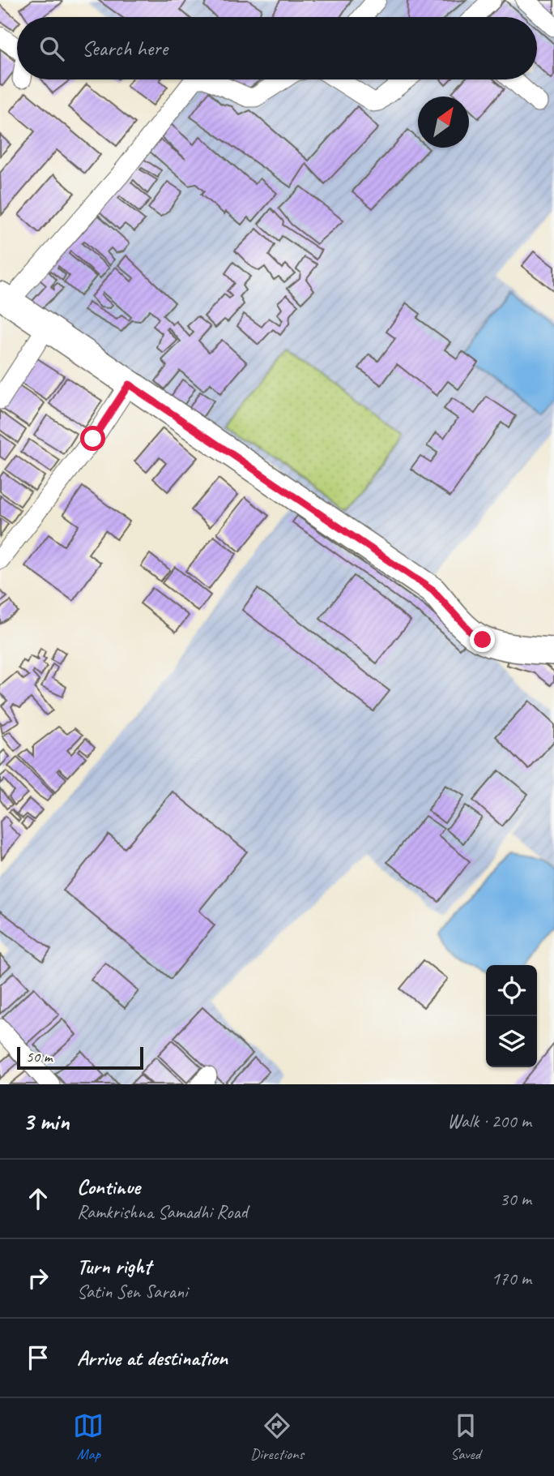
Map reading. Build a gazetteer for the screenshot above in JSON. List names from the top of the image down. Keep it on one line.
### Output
{"scale_bar":"50 m","north":"top right","page":{"search":"Search here","scale":"50 m","heading":["3 min","Walk · 200 m"],"list":[["Continue","Ramkrishna Samadhi Road","30 m"],["Turn right","Satin Sen Sarani","170 m"],"Arrive at destination"],"nav":["Map","Directions","Saved"]}}
